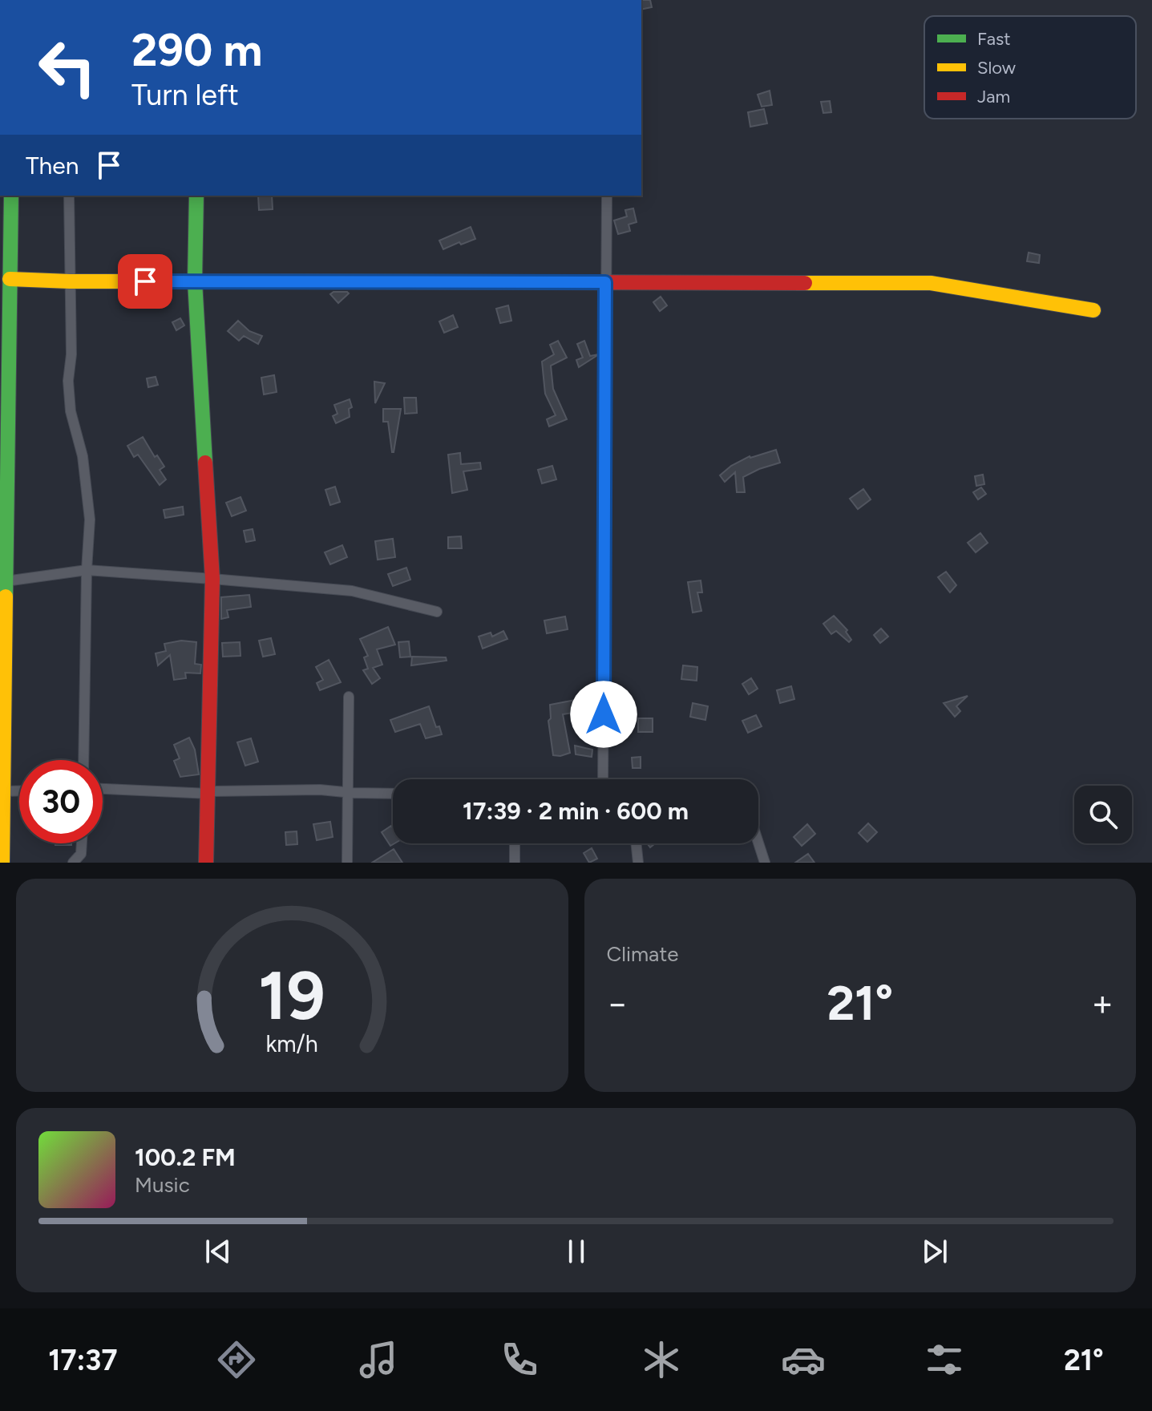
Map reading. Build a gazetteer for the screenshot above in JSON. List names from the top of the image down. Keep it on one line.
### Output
{"legend":["Fast","Slow","Jam"],"page":{"turn":["290 m","Turn left"],"then":"Then","limit":"30","trip":"17:39 · 2 min · 600 m","tile":"Climate","heat":["−","21°","+"],"song":["100.2 FM","Music"],"tabs":["17:37","21°"],"gauge":["19","km/h"]}}
